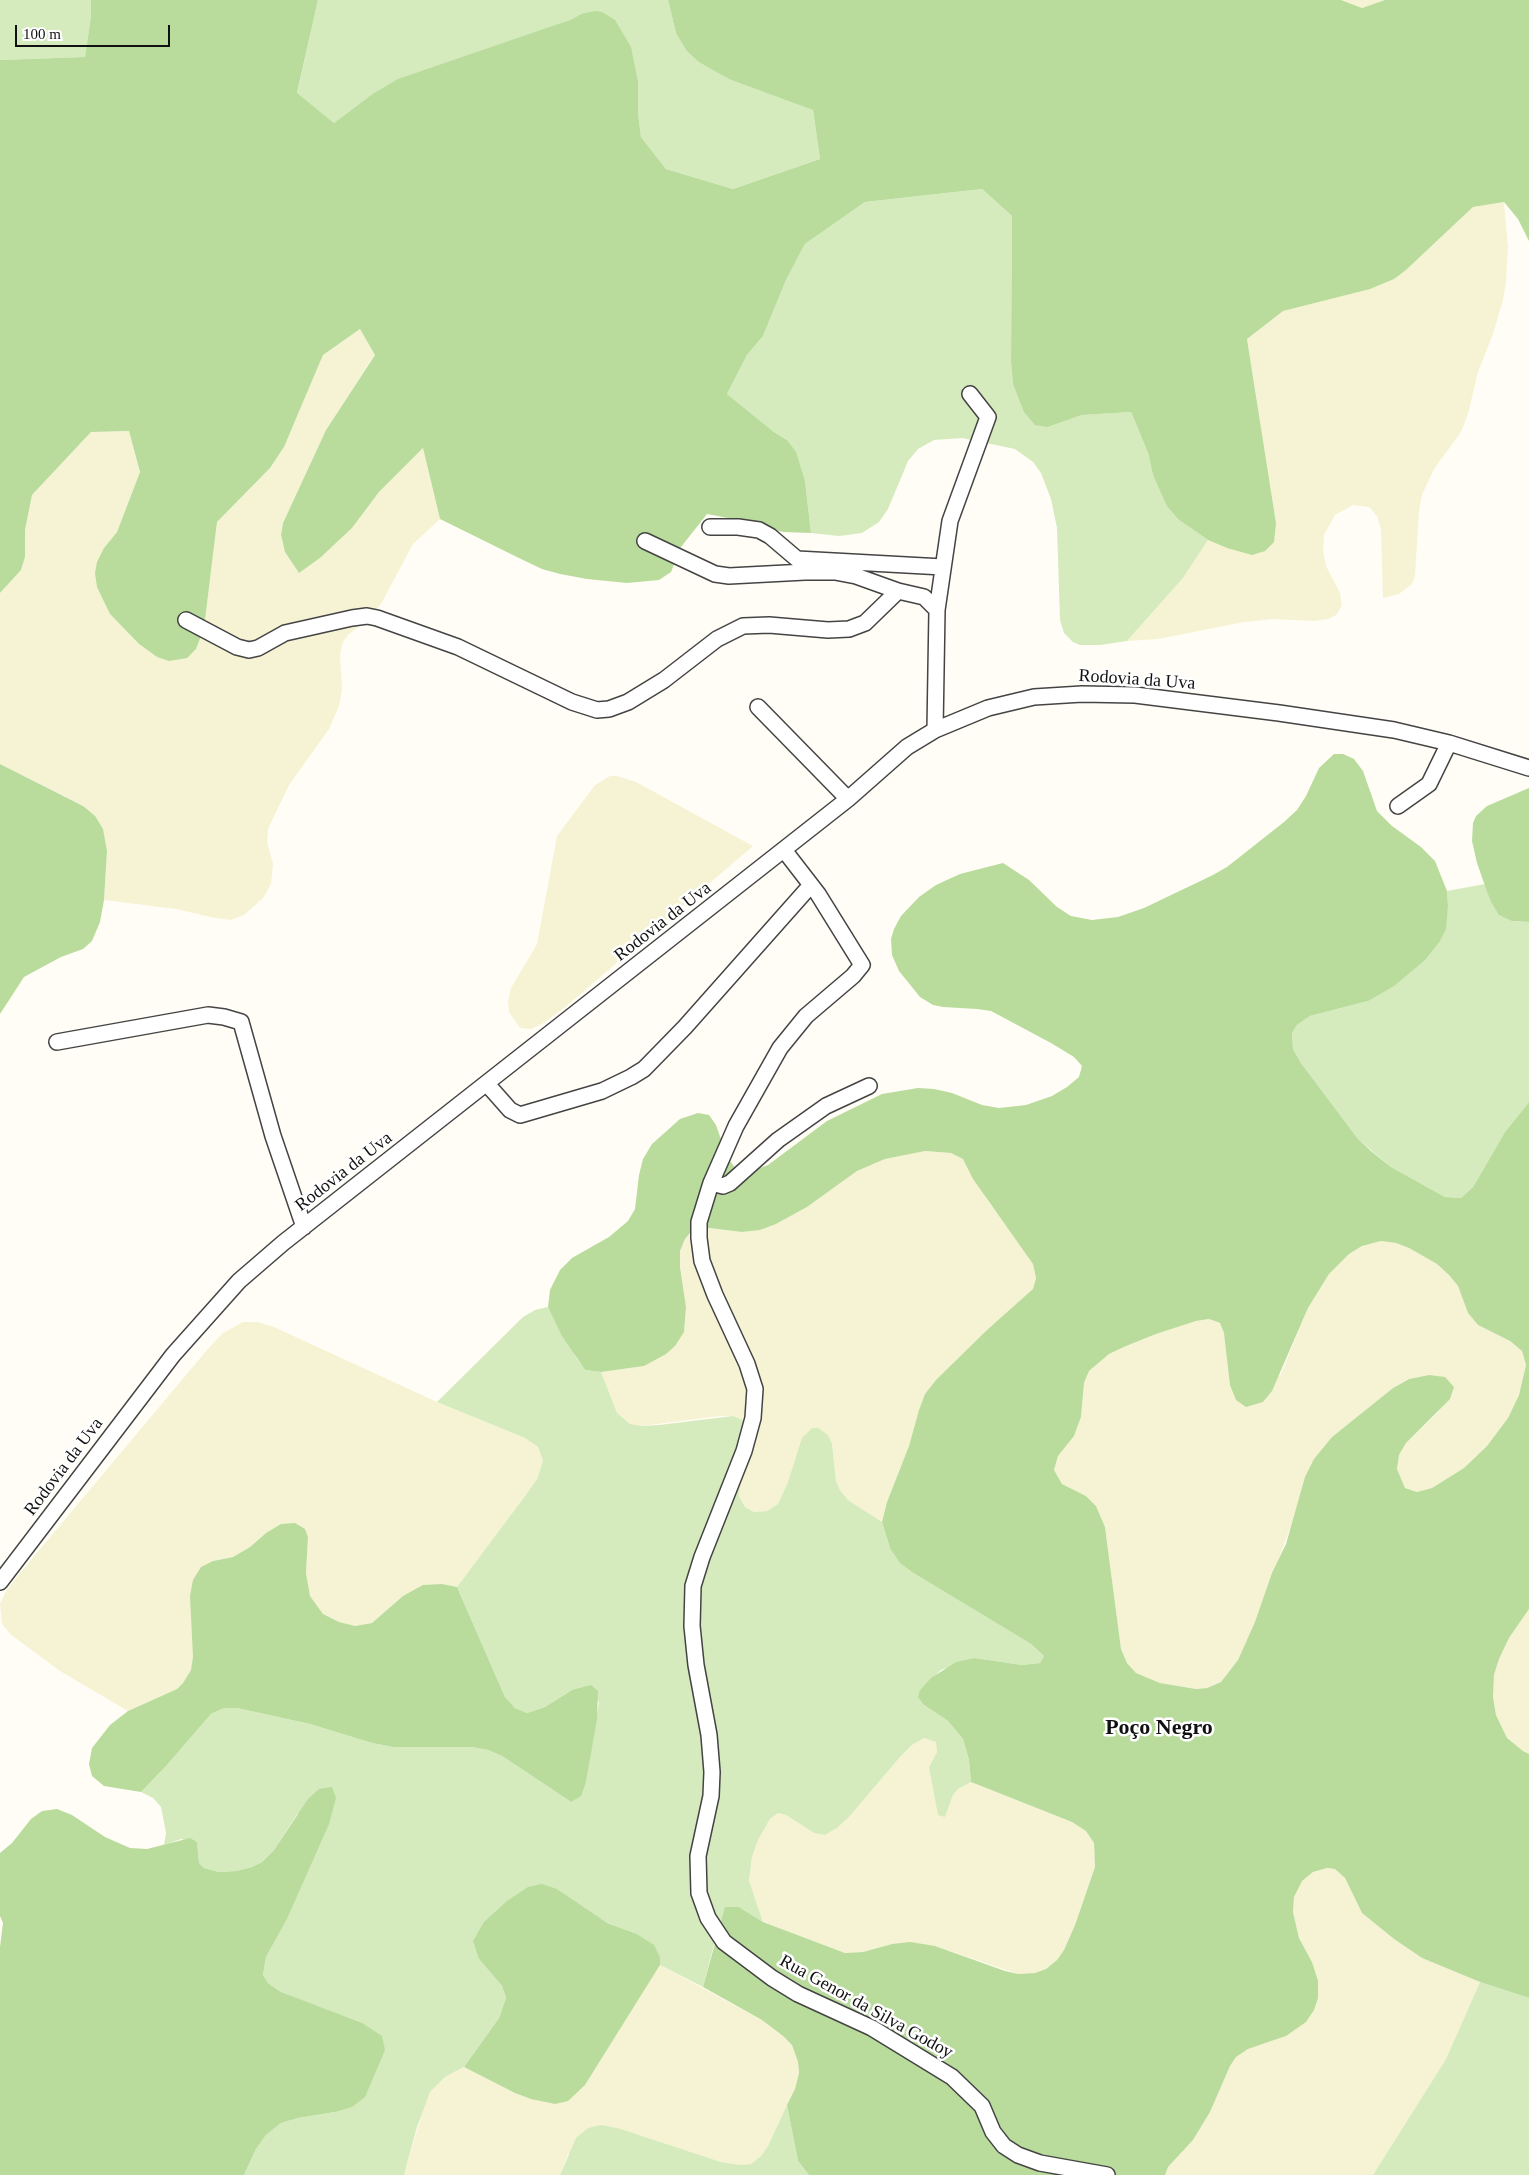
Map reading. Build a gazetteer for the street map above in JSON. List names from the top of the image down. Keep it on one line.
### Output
{"streets":{"street":["Rodovia da Uva","Rua Genor da Silva Godoy"]},"crossings":[["Rodovia da Uva","Rua Genor da Silva Godoy"]],"districts":["Poço Negro"],"scale_bar":"100 m"}
